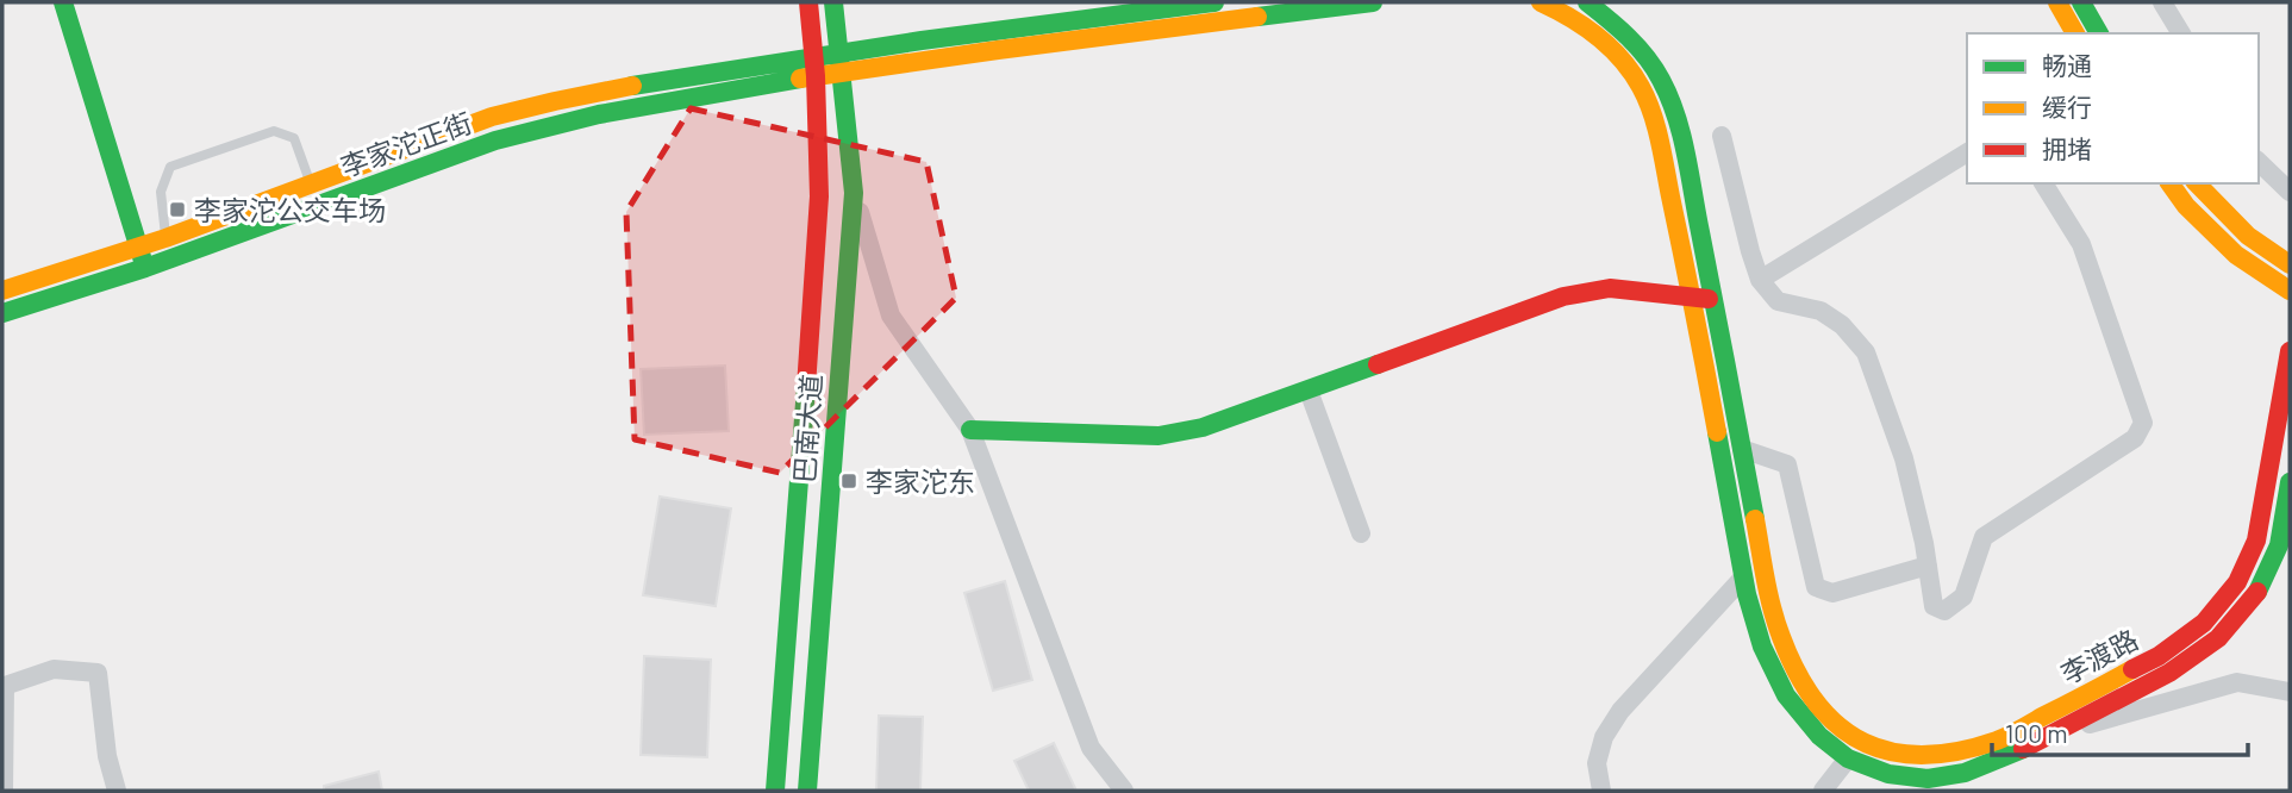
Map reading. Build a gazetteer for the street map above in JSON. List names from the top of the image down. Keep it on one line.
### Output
{"streets":{"main road":["李家沱正街","巴南大道","李渡路"]},"crossings":[["李家沱正街","巴南大道"]],"places":{"transit":["李家沱公交车场","李家沱东"]},"legend":["畅通","缓行","拥堵"],"scale_bar":"100 m"}
